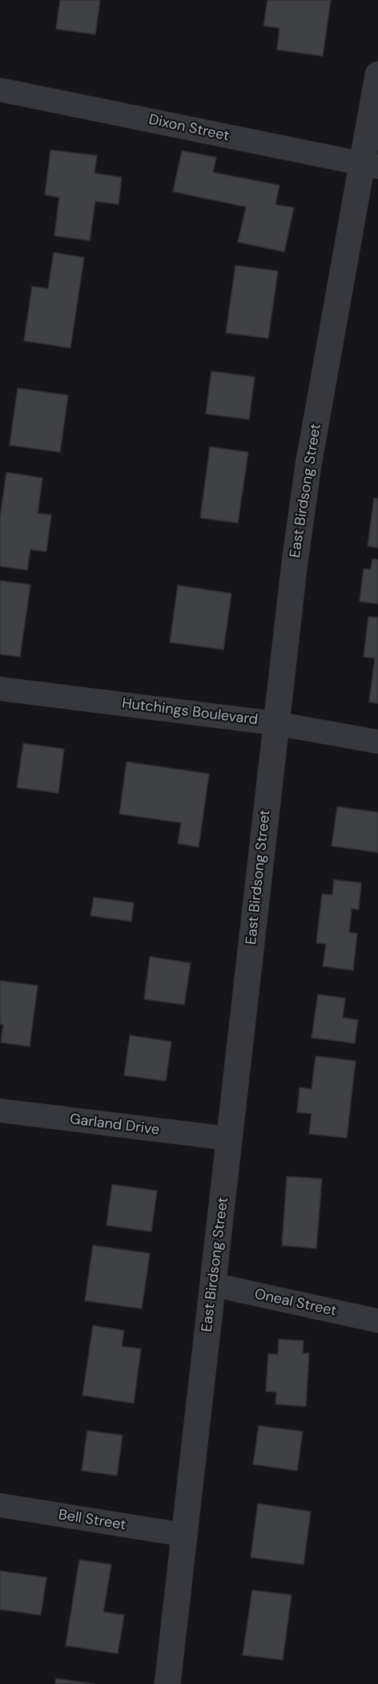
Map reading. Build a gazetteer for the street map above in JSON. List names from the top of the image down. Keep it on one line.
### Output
{"streets":{"street":["Dixon Street","East Birdsong Street","Hutchings Boulevard","Garland Drive","Oneal Street","Bell Street"]},"crossings":[["Dixon Street","East Birdsong Street"],["East Birdsong Street","Hutchings Boulevard"],["East Birdsong Street","Garland Drive"],["East Birdsong Street","Oneal Street"],["East Birdsong Street","Bell Street"]]}
